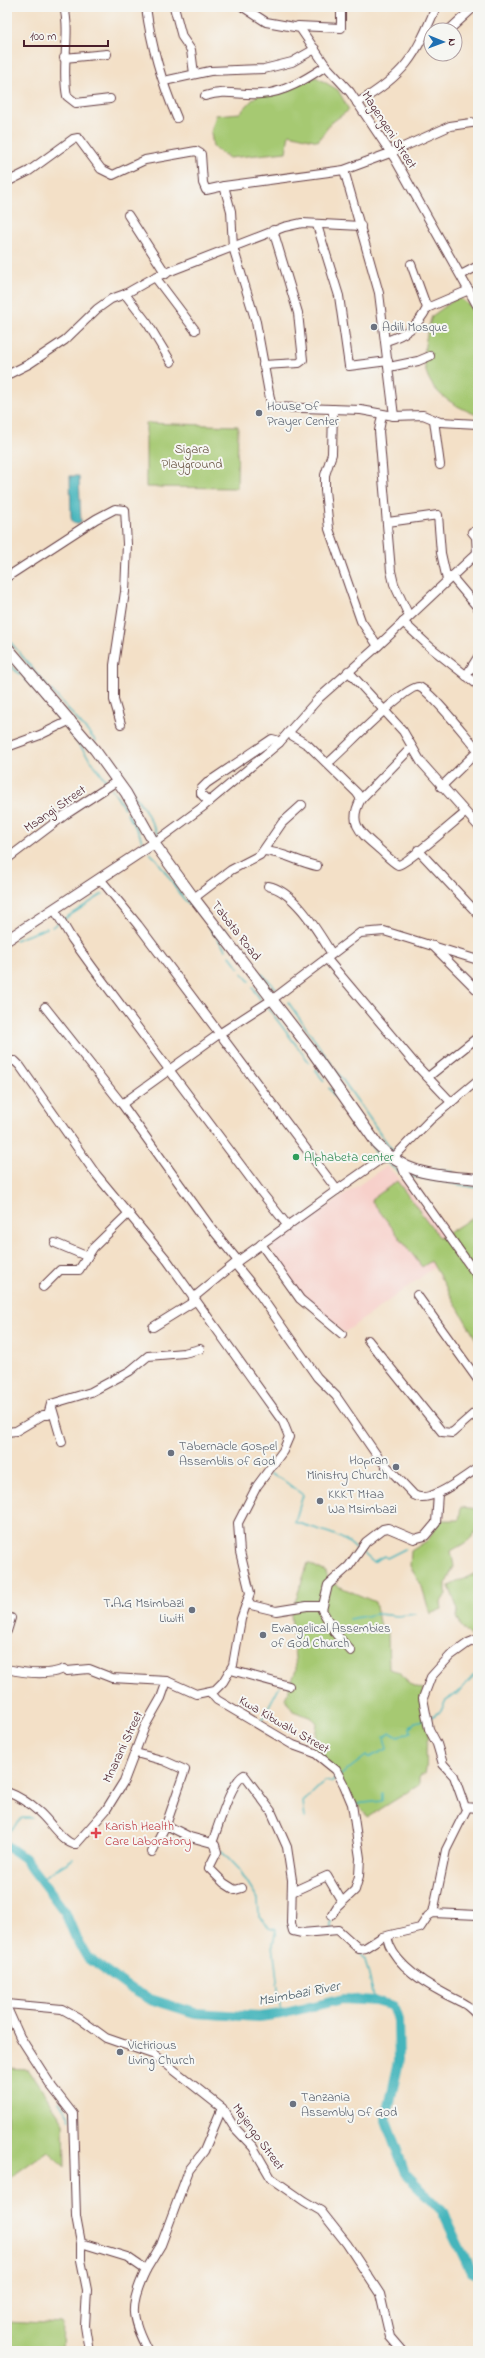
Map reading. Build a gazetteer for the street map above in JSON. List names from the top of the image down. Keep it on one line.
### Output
{"streets":{"main road":["Tabata Road"],"street":["Magengeni Street","Msangi Street","Kwa Kibwalu Street","Mnarani Street","Majengo Street"]},"crossings":[["Msangi Street","Tabata Road"]],"water":["Msimbazi River"],"parks":["Sigara Playground"],"places":{"other":["Adili Mosque","House Of Prayer Center","Alphabeta center","Tabernacle Gospel Assemblis of God","Hopran Ministry Church","KKKT Mtaa Wa Msimbazi","T.A.G Msimbazi Liwiti","Evangelical Assembies of God Church","Victirious Living Church","Tanzania Assembly Of God"],"health":["Karish Health Care Laboratory"]},"scale_bar":"100 m","north":"right"}
